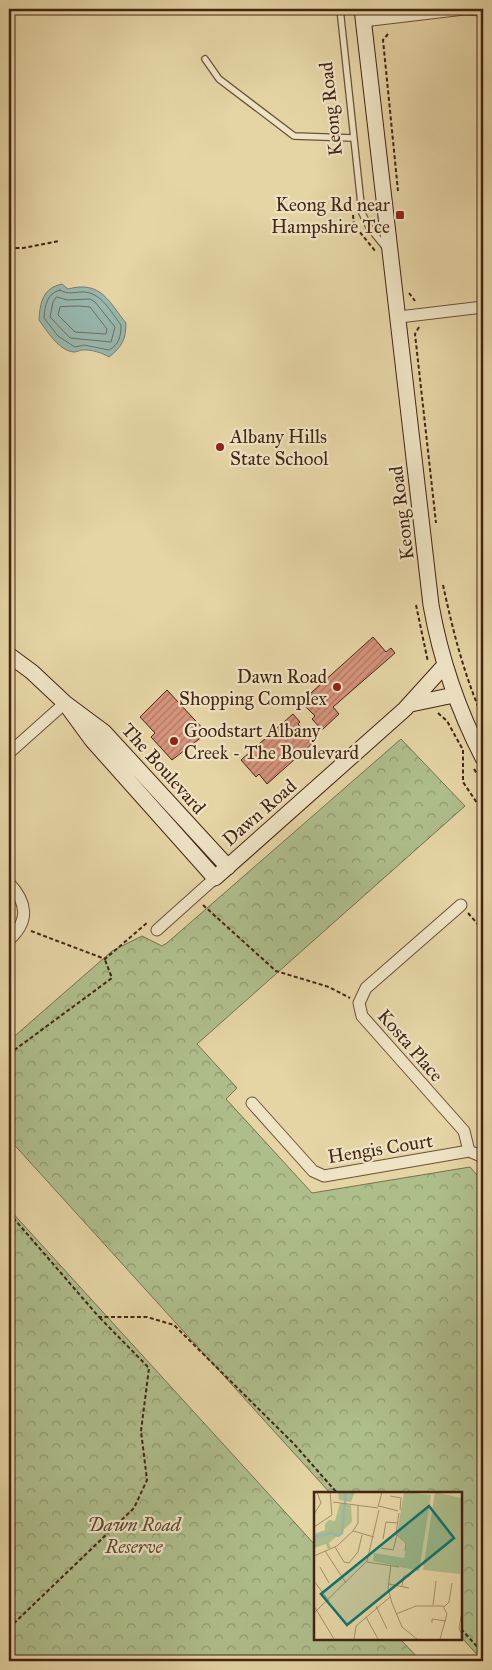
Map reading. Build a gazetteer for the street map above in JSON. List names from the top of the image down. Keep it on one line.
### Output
{"streets":{"street":["Keong Road","The Boulevard","Dawn Road","Kosta Place","Hengis Court"]},"crossings":[["Keong Road","Dawn Road"],["The Boulevard","Dawn Road"],["Kosta Place","Hengis Court"]],"parks":["Dawn Road Reserve"],"places":{"transit":["Keong Rd near Hampshire Tce"],"other":["Albany Hills State School","Dawn Road Shopping Complex","Goodstart Albany Creek - The Boulevard"]}}
